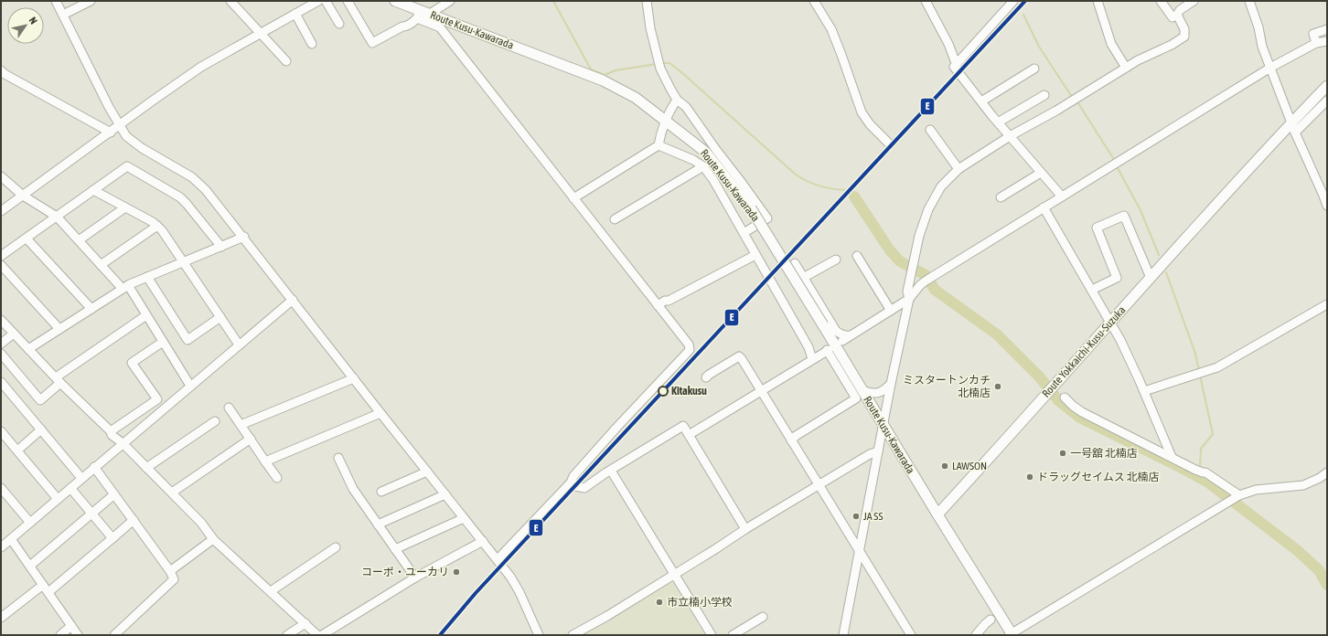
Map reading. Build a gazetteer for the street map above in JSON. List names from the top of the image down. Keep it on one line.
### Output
{"streets":{"main road":["Route Kusu-Kawarada","Route Yokkaichi-Kusu-Suzuka"]},"crossings":[["Route Kusu-Kawarada","Route Yokkaichi-Kusu-Suzuka"]],"places":["ミスタートンカチ 北楠店","Kitakusu","一号舘 北楠店","LAWSON","ドラッグセイムス 北楠店","JA SS","コーポ・ユーカリ","市立楠小学校"],"lines":["transit line E"],"north":"top right"}
